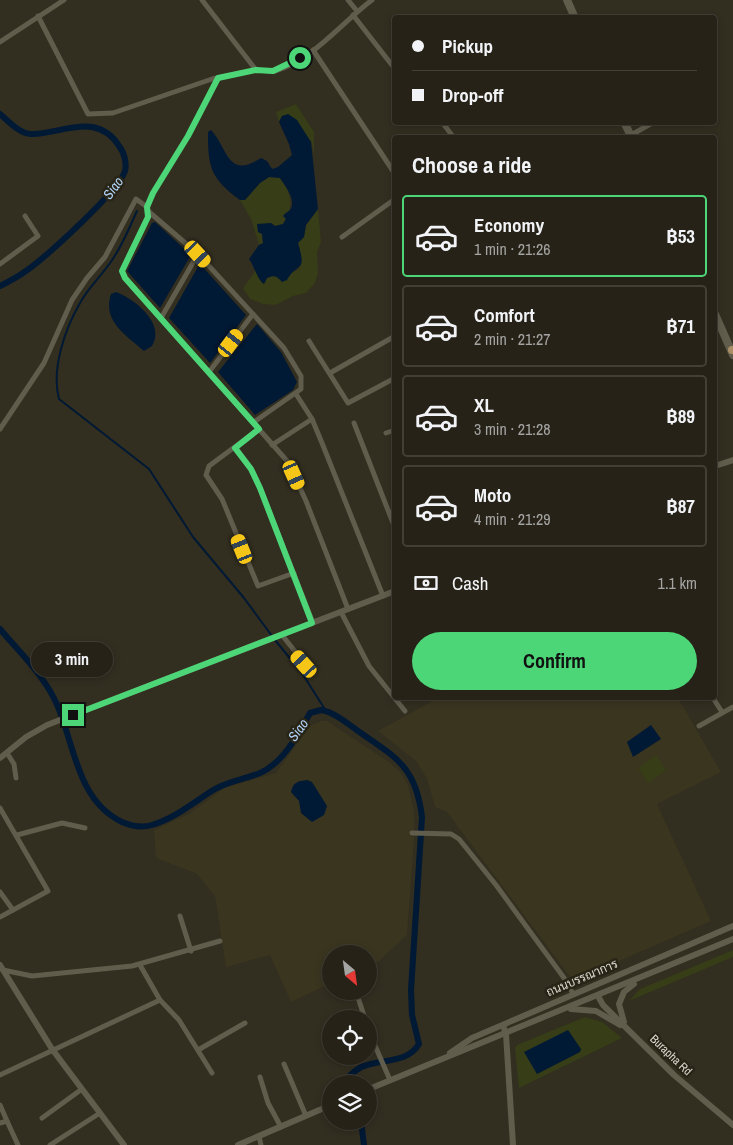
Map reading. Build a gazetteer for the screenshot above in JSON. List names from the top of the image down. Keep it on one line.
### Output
{"streets":{"street":["ถนนบรรณาการ","Burapha Rd"]},"crossings":[["ถนนบรรณาการ","Burapha Rd"]],"water":["Siao"],"north":"bottom right","page":{"banner":["Pickup","Drop-off"],"heading":"Choose a ride","list":[{"name":"Economy","note":"1 min · 21:26","value":"฿53"},{"name":"Comfort","note":"2 min · 21:27","value":"฿71"},{"name":"XL","note":"3 min · 21:28","value":"฿89"},{"name":"Moto","note":"4 min · 21:29","value":"฿87"}],"pay":["Cash","1.1 km"],"buttons":"Confirm","bubble":"3 min"}}
